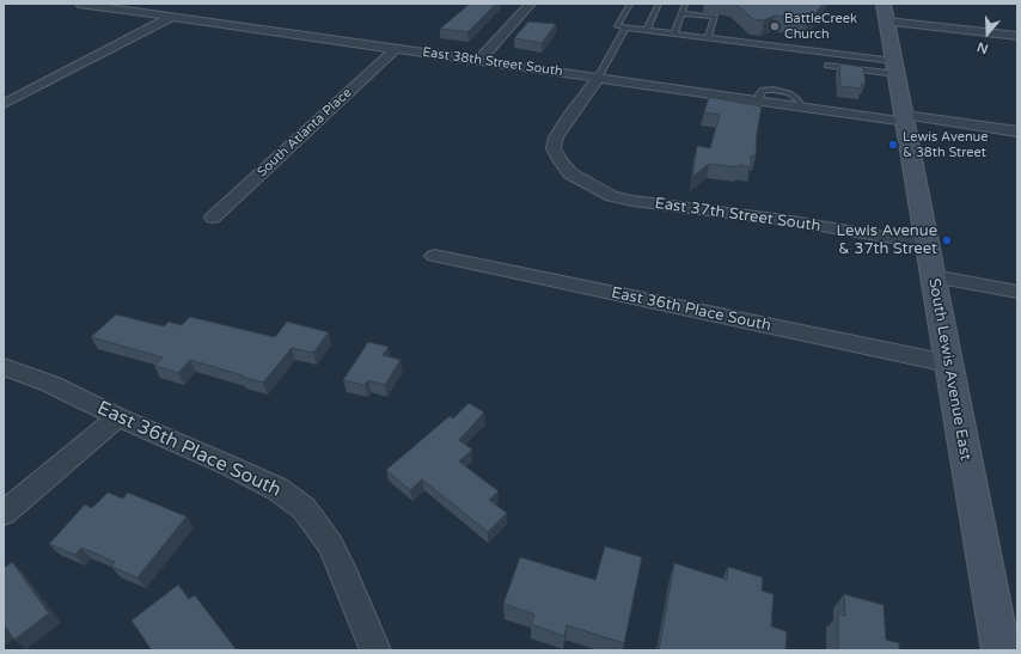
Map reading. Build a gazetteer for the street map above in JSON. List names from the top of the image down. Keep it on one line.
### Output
{"streets":{"main road":["South Lewis Avenue East"],"street":["East 38th Street South","South Atlanta Place","East 37th Street South","East 36th Place South"]},"crossings":[["East 38th Street South","South Atlanta Place"],["East 38th Street South","East 37th Street South"],["East 38th Street South","South Lewis Avenue East"],["East 37th Street South","South Lewis Avenue East"],["East 36th Place South","South Lewis Avenue East"]],"places":["BattleCreek Church","Lewis Avenue & 38th Street","Lewis Avenue & 37th Street"],"north":"bottom"}
